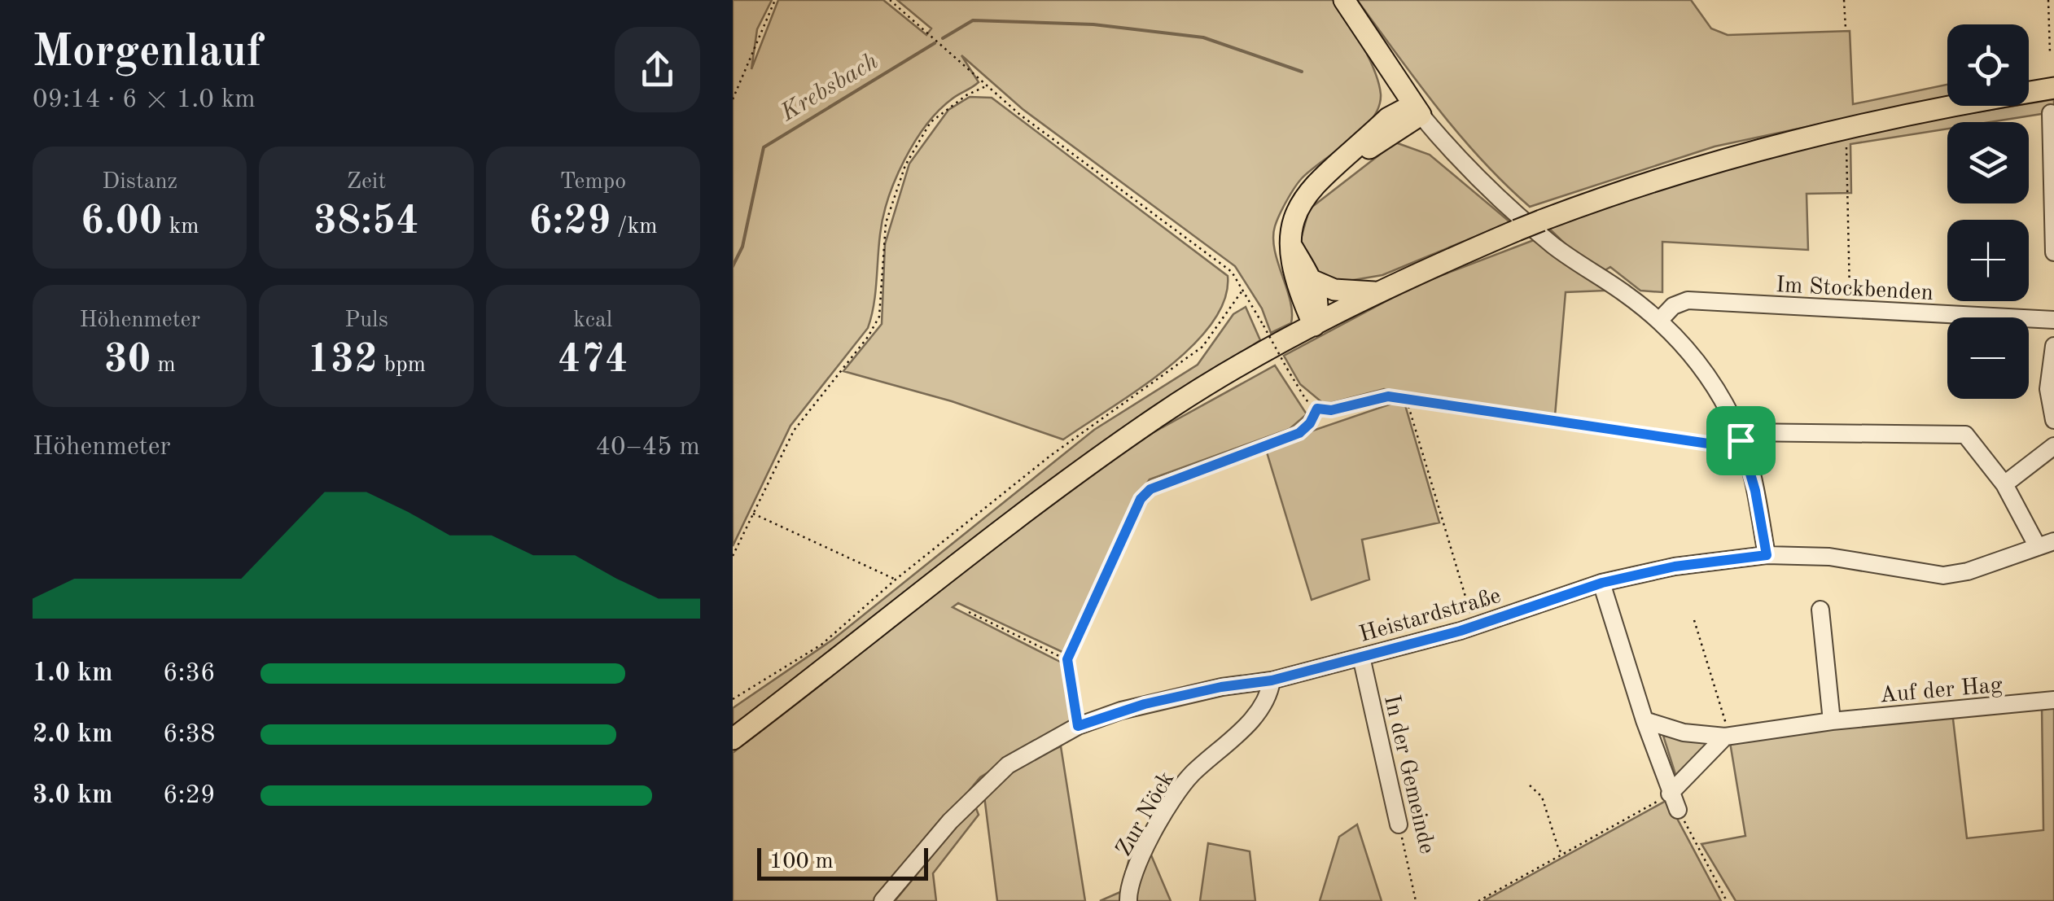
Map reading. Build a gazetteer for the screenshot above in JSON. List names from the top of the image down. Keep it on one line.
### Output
{"streets":{"street":["Im Stockbenden","Heistardstraße","Auf der Hag","In der Gemeinde","Zur Nöck"]},"crossings":[["Heistardstraße","In der Gemeinde"],["Heistardstraße","Zur Nöck"]],"water":["Krebsbach"],"scale_bar":"100 m","page":{"heading":["Morgenlauf","09:14 · 6 × 1.0 km"],"map_buttons":["+","−"],"stats":[["Distanz","6.00 km"],["Zeit","38:54"],["Tempo","6:29 /km"],["Höhenmeter","30 m"],["Puls","132 bpm"],["kcal","474"]],"chart":["Höhenmeter","40–45 m"],"list":[{"name":"1.0 km","note":"6:36"},{"name":"2.0 km","note":"6:38"},{"name":"3.0 km","note":"6:29"}],"scale":"100 m"}}
